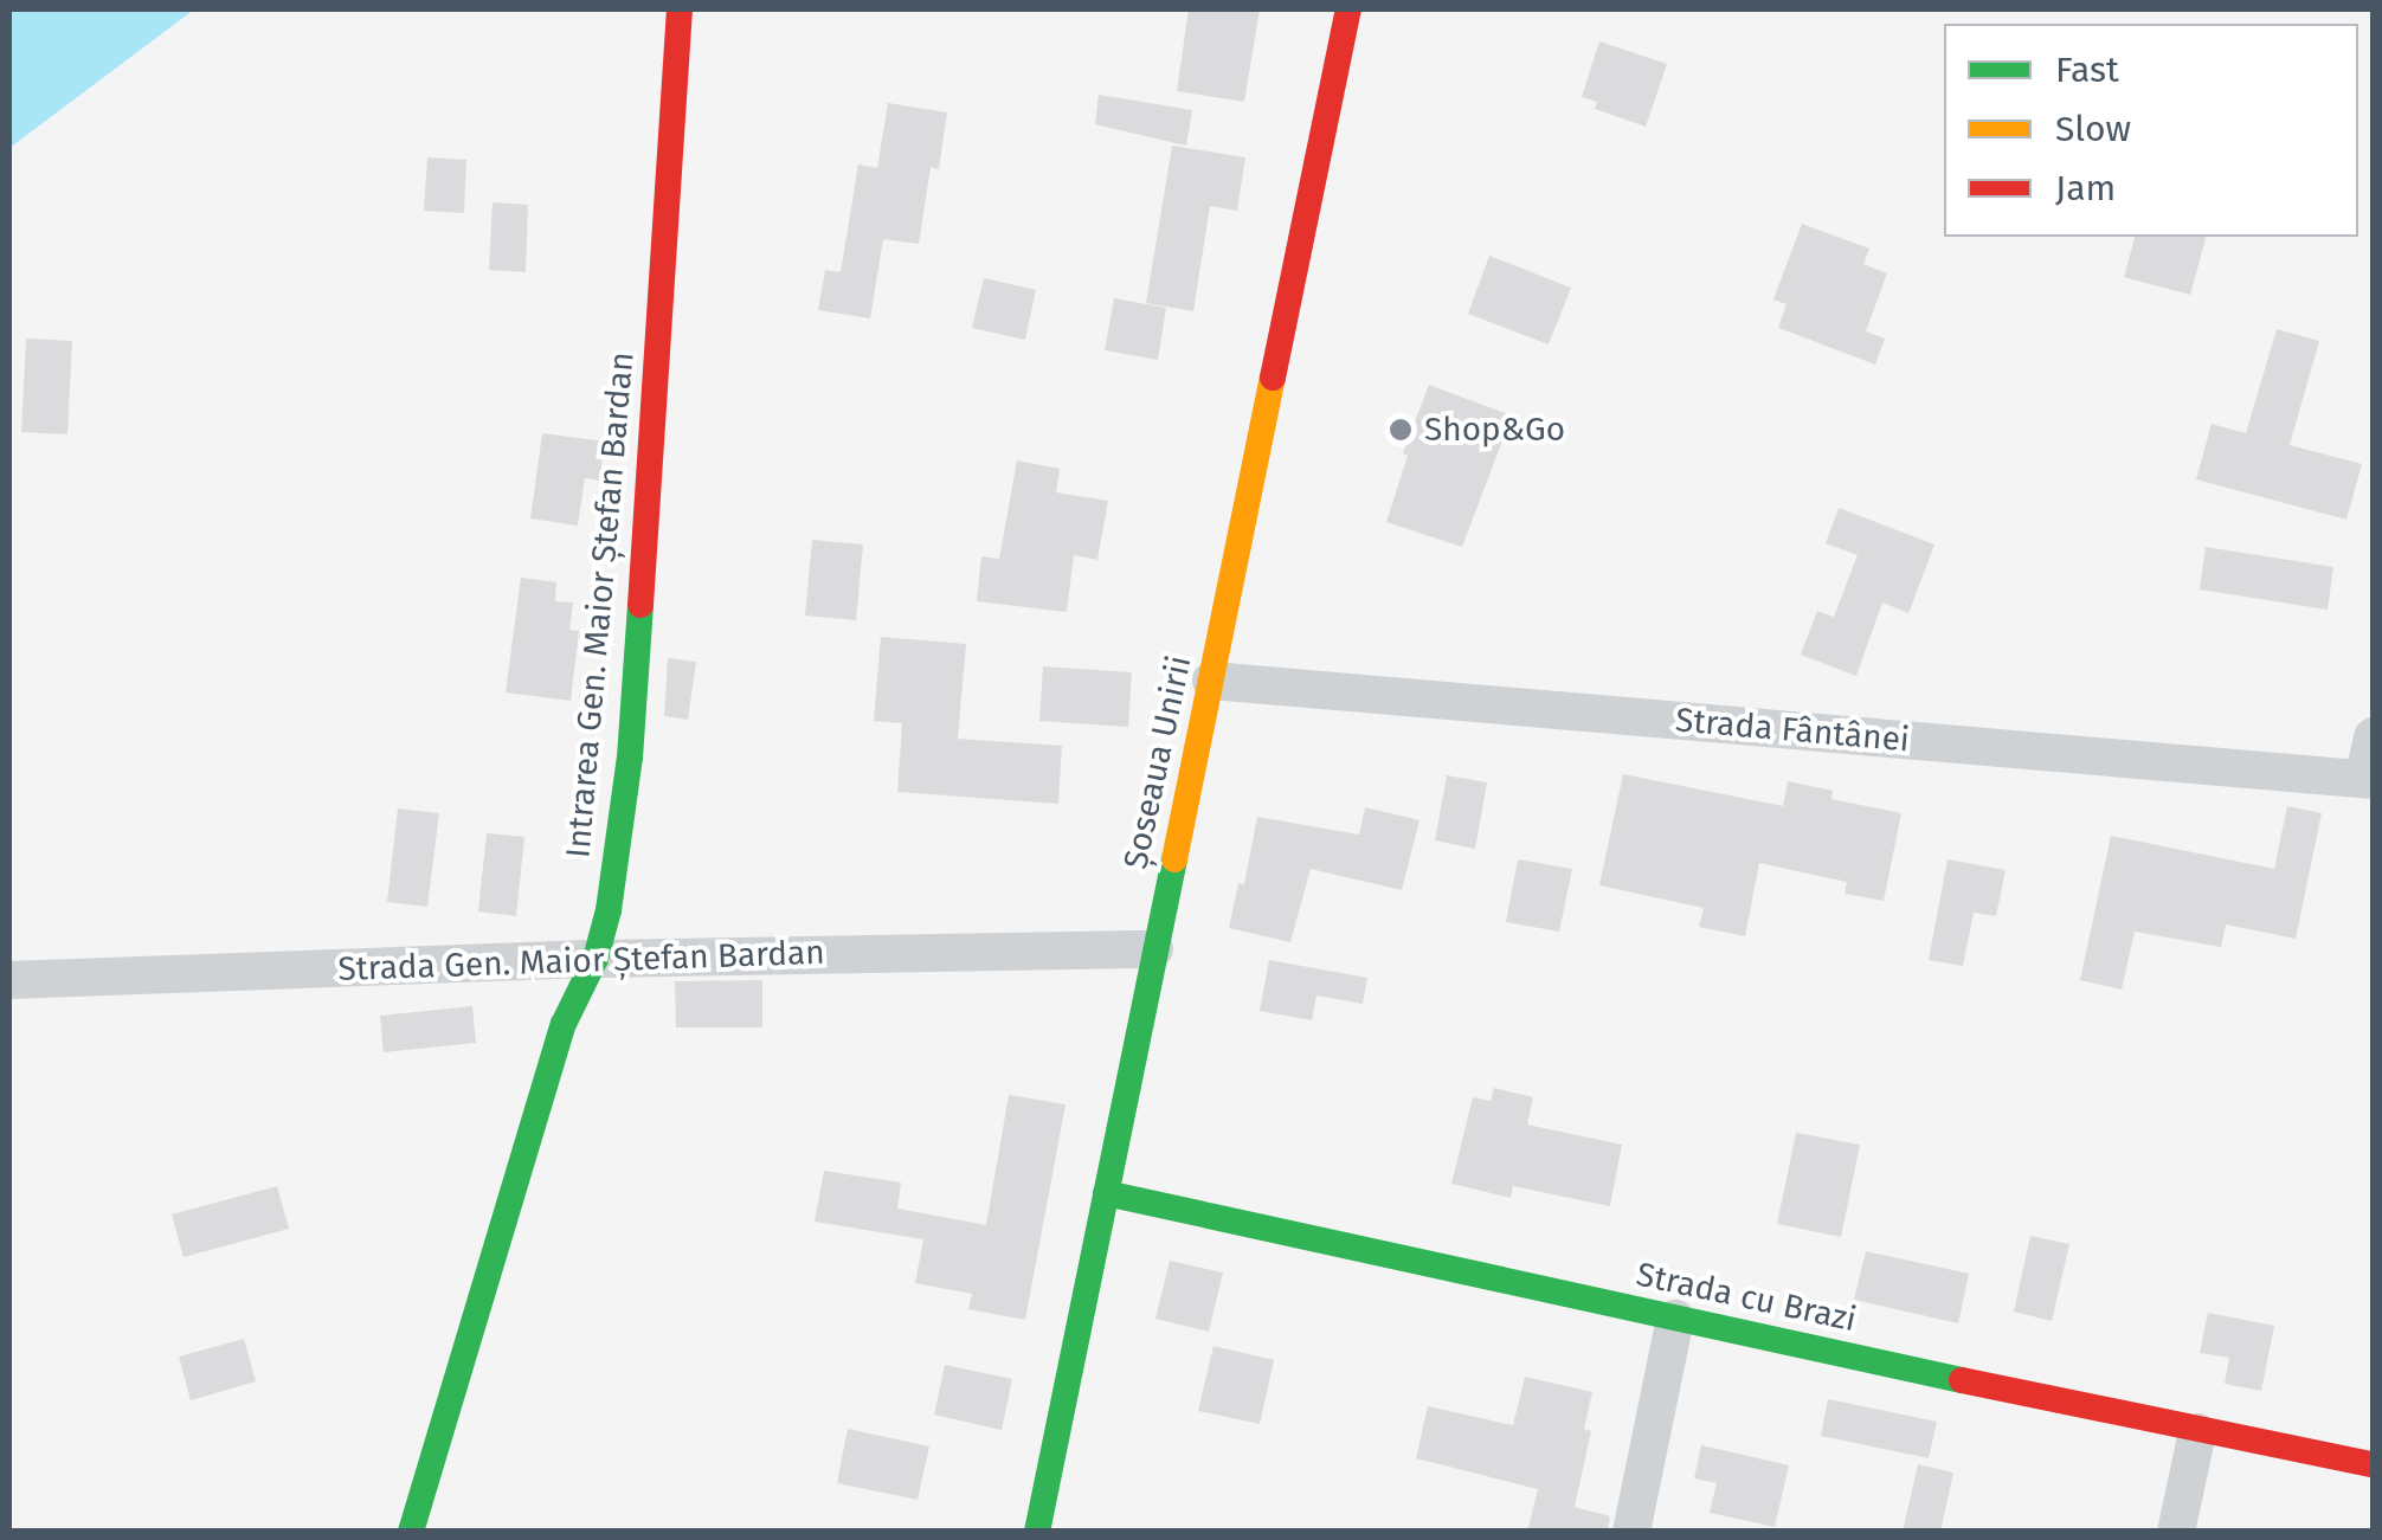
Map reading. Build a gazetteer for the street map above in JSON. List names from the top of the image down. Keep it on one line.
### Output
{"streets":{"street":["Intrarea Gen. Maior Ștefan Bardan","Strada Fântânei","Șoseaua Unirii","Strada Gen. Maior Ștefan Bardan","Strada cu Brazi"]},"crossings":[["Intrarea Gen. Maior Ștefan Bardan","Strada Gen. Maior Ștefan Bardan"],["Strada Fântânei","Șoseaua Unirii"],["Șoseaua Unirii","Strada Gen. Maior Ștefan Bardan"],["Șoseaua Unirii","Strada cu Brazi"]],"places":["Shop&Go"],"legend":["Fast","Slow","Jam"]}
